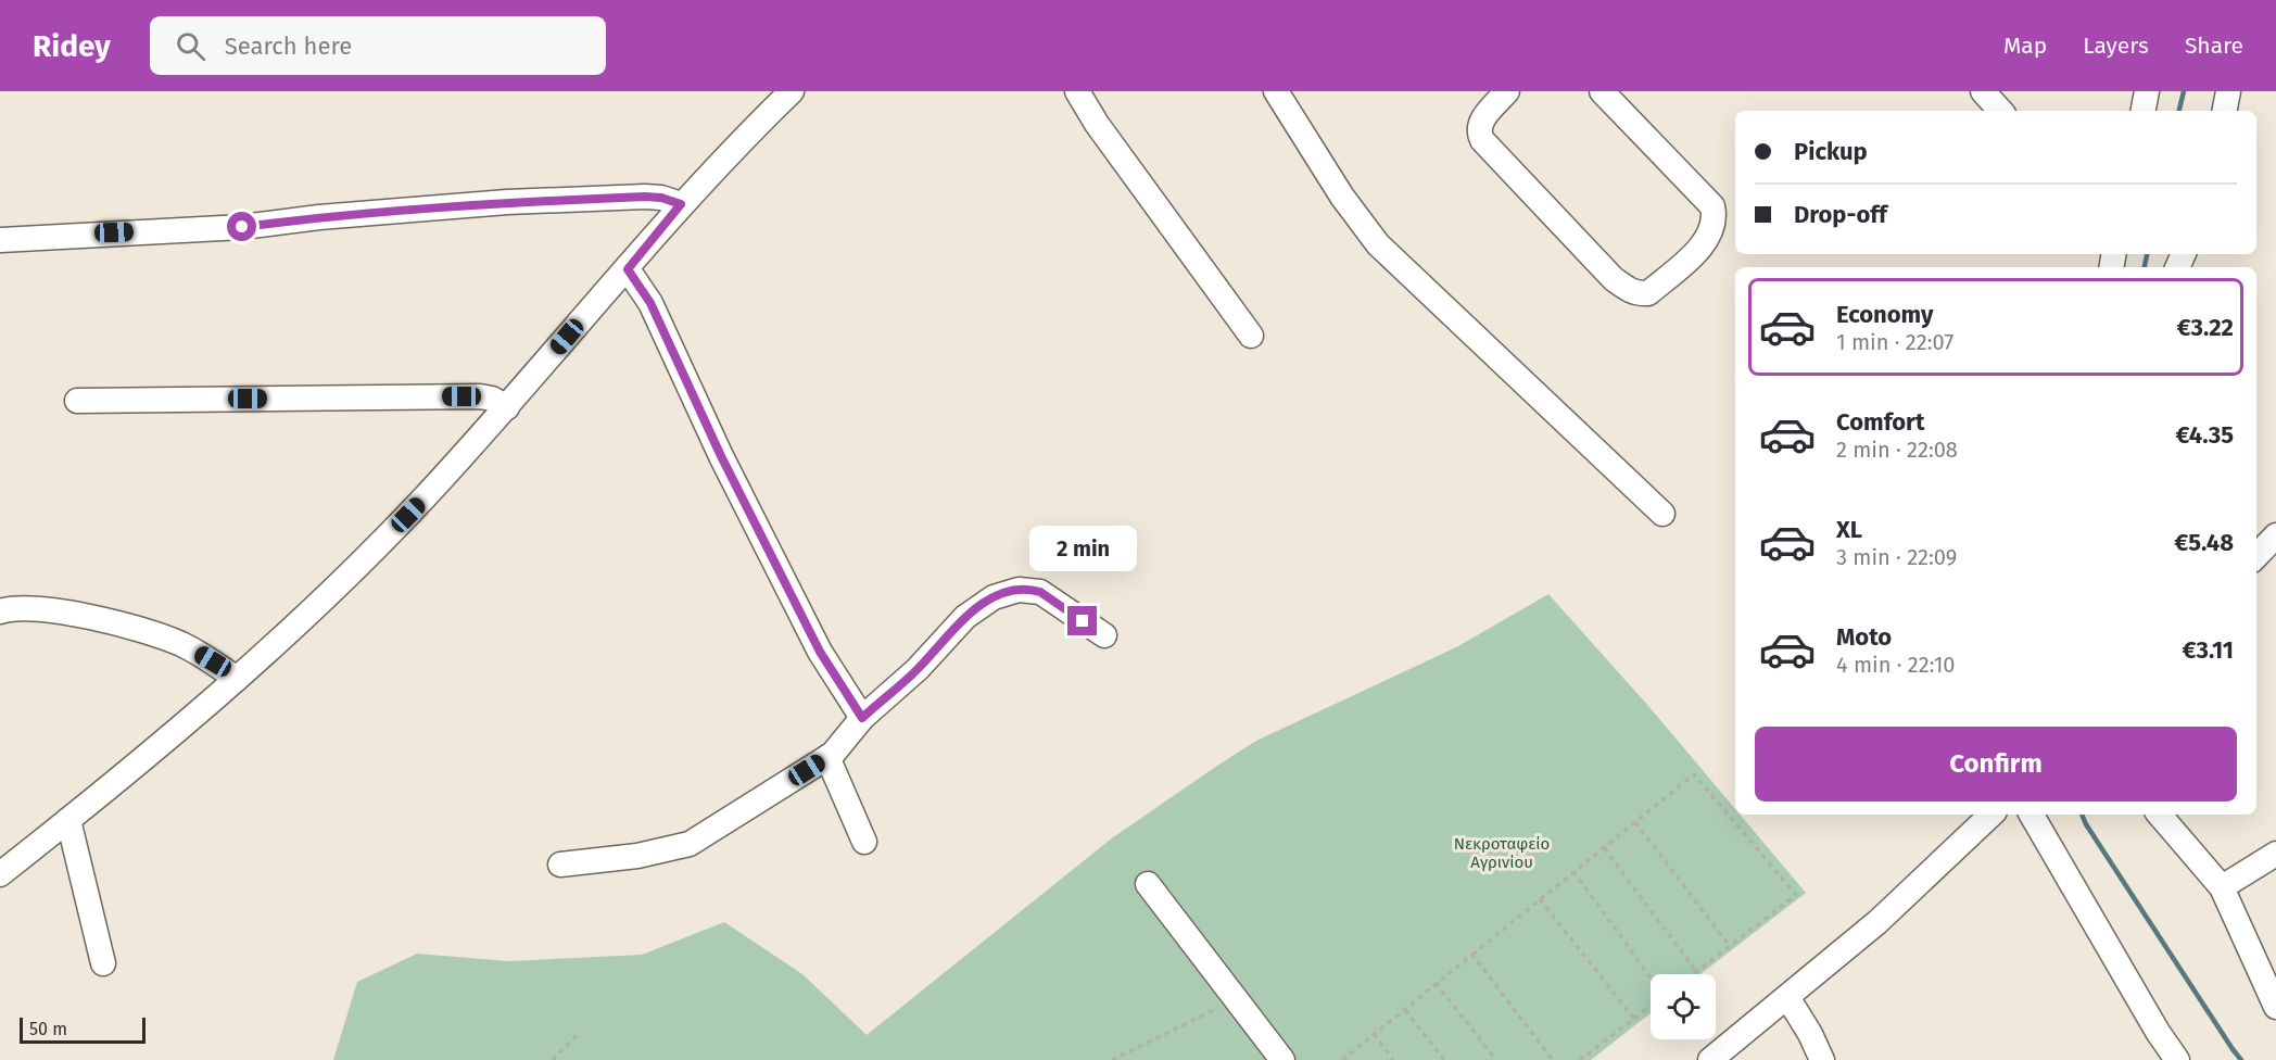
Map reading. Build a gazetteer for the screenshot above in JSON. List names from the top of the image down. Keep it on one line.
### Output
{"parks":["Νεκροταφείο Αγρινίου"],"scale_bar":"50 m","page":{"header":"Ridey","search":"Search here","nav":["Map","Layers","Share"],"banner":["Pickup","Drop-off"],"list":[{"name":"Economy","note":"1 min · 22:07","value":"€3.22"},{"name":"Comfort","note":"2 min · 22:08","value":"€4.35"},{"name":"XL","note":"3 min · 22:09","value":"€5.48"},{"name":"Moto","note":"4 min · 22:10","value":"€3.11"}],"bubble":"2 min","buttons":"Confirm","scale":"50 m"}}
